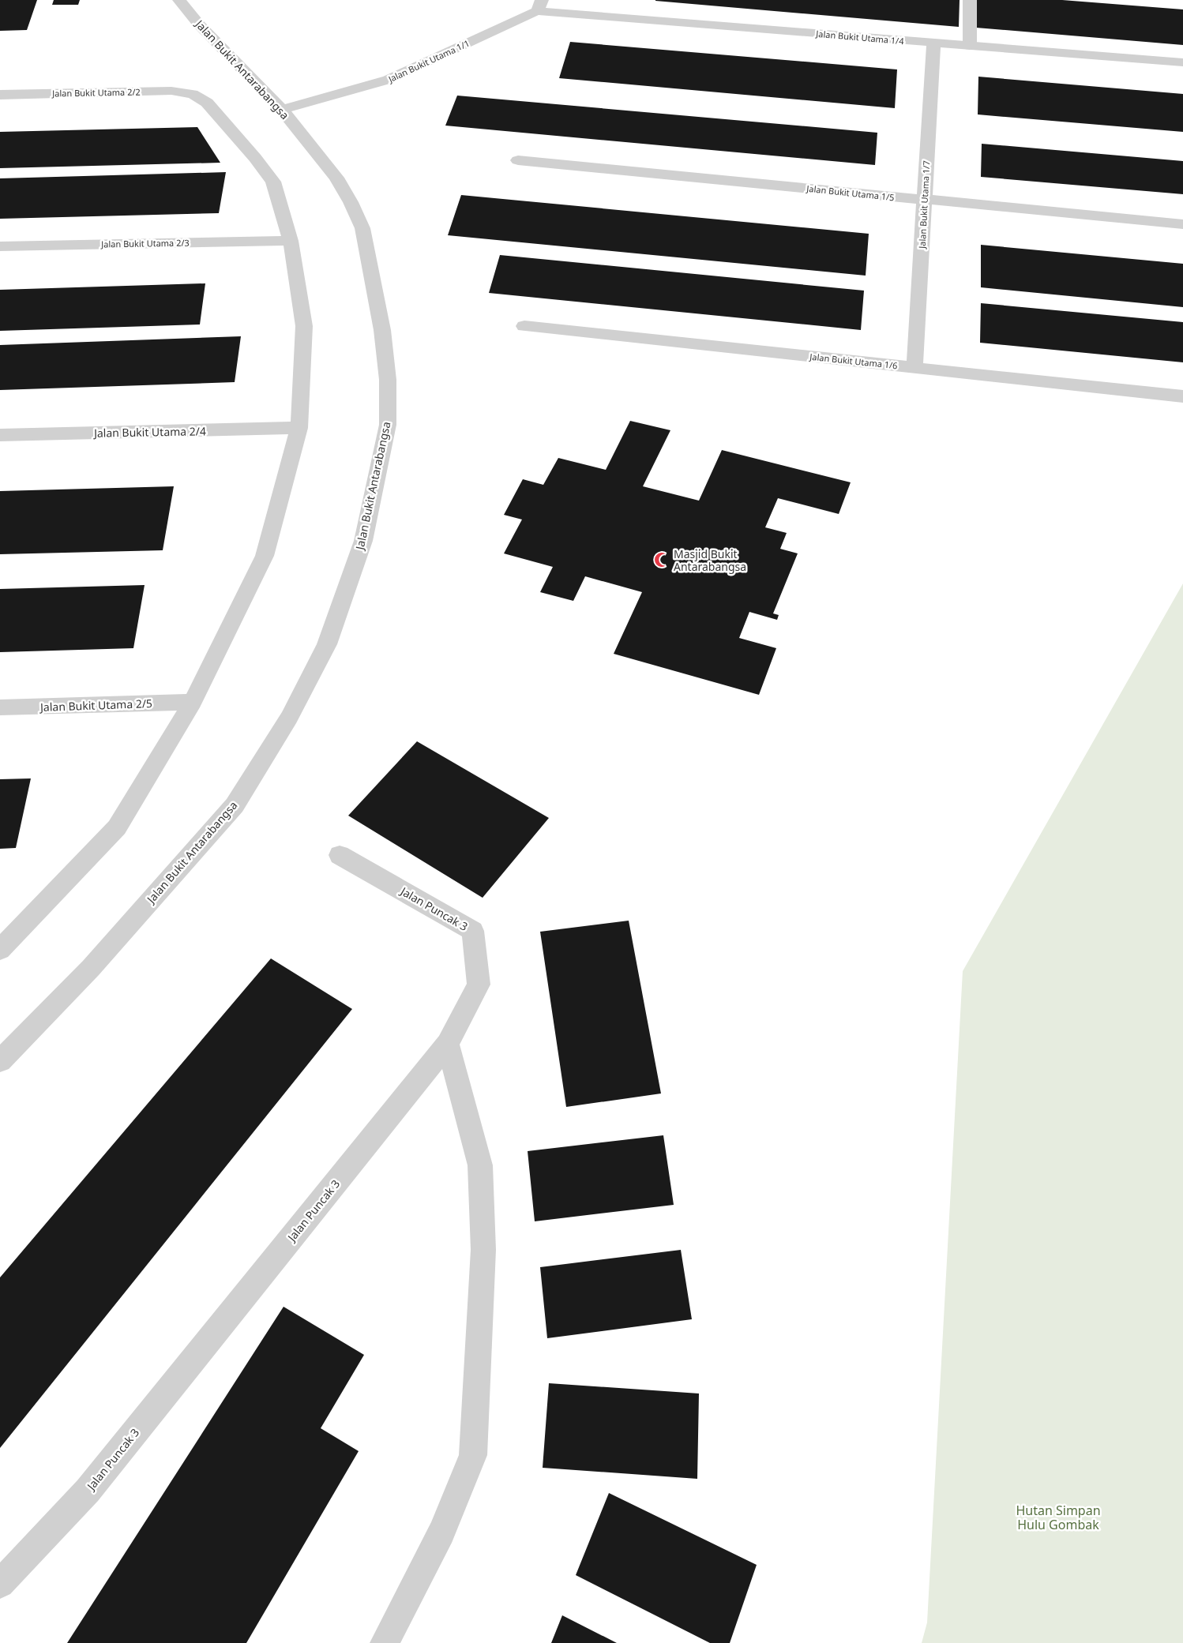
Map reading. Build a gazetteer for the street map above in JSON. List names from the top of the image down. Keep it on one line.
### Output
{"streets":{"street":["Jalan Bukit Utama 1/4","Jalan Bukit Utama 1/1","Jalan Bukit Antarabangsa","Jalan Bukit Utama 2/2","Jalan Bukit Utama 1/5","Jalan Bukit Utama 1/7","Jalan Bukit Utama 2/3","Jalan Bukit Utama 1/6","Jalan Bukit Utama 2/4","Jalan Bukit Utama 2/5","Jalan Puncak 3"]},"crossings":[["Jalan Bukit Utama 1/4","Jalan Bukit Utama 1/1"],["Jalan Bukit Utama 1/4","Jalan Bukit Utama 1/7"],["Jalan Bukit Utama 1/1","Jalan Bukit Antarabangsa"],["Jalan Bukit Utama 2/2","Jalan Bukit Utama 2/3"],["Jalan Bukit Utama 1/5","Jalan Bukit Utama 1/7"],["Jalan Bukit Utama 1/7","Jalan Bukit Utama 1/6"]],"parks":["Hutan Simpan Hulu Gombak"],"places":{"mosque":["Masjid Bukit Antarabangsa"]}}
